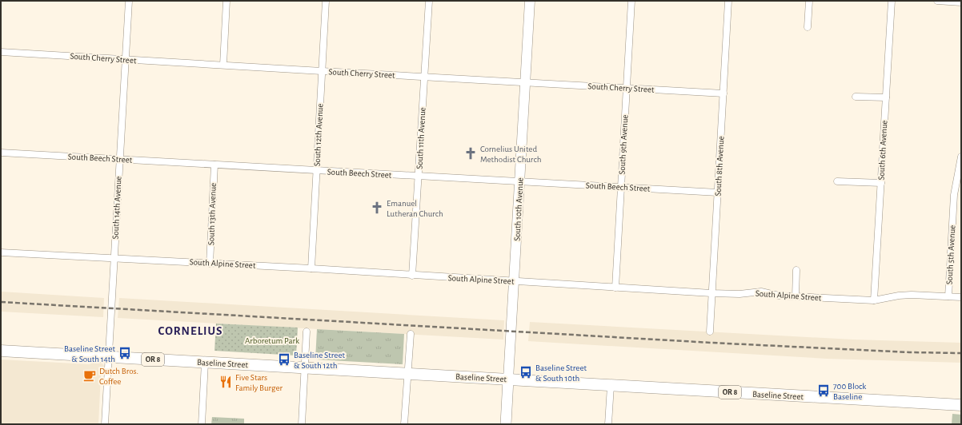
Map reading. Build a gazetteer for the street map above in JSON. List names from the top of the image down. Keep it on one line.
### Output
{"streets":{"highway":["OR 8","Baseline Street"],"main road":["South 10th Avenue"],"street":["South Cherry Street","South 12th Avenue","South 11th Avenue","South 9th Avenue","South 6th Avenue","South Beech Street","South 8th Avenue","South 14th Avenue","South 13th Avenue","South 5th Avenue","South Alpine Street"]},"crossings":[["South Cherry Street","South 12th Avenue"],["South Cherry Street","South 11th Avenue"],["South Cherry Street","South 9th Avenue"],["South Cherry Street","South 8th Avenue"],["South Cherry Street","South 14th Avenue"],["South Cherry Street","South 10th Avenue"],["South 12th Avenue","South Beech Street"],["South 12th Avenue","South Alpine Street"],["South 11th Avenue","South Beech Street"],["South 11th Avenue","South Alpine Street"],["South 9th Avenue","South Beech Street"],["South 9th Avenue","South Alpine Street"],["South 6th Avenue","South Alpine Street"],["South Beech Street","South 8th Avenue"],["South Beech Street","South 14th Avenue"],["South Beech Street","South 10th Avenue"],["South Beech Street","South 13th Avenue"],["South 8th Avenue","South Alpine Street"],["South 14th Avenue","South Alpine Street"],["South 14th Avenue","Baseline Street"],["South 10th Avenue","South Alpine Street"],["South 10th Avenue","Baseline Street"],["South 13th Avenue","South Alpine Street"],["South 5th Avenue","South Alpine Street"]],"districts":["CORNELIUS"],"parks":["Arboretum Park"],"places":{"church":["Cornelius United Methodist Church","Emanuel Lutheran Church"],"bus stop":["Baseline Street & South 14th","Baseline Street & South 12th","Baseline Street & South 10th","700 Block Baseline"],"cafe":["Dutch Bros. Coffee"],"restaurant":["Five Stars Family Burger"]}}
